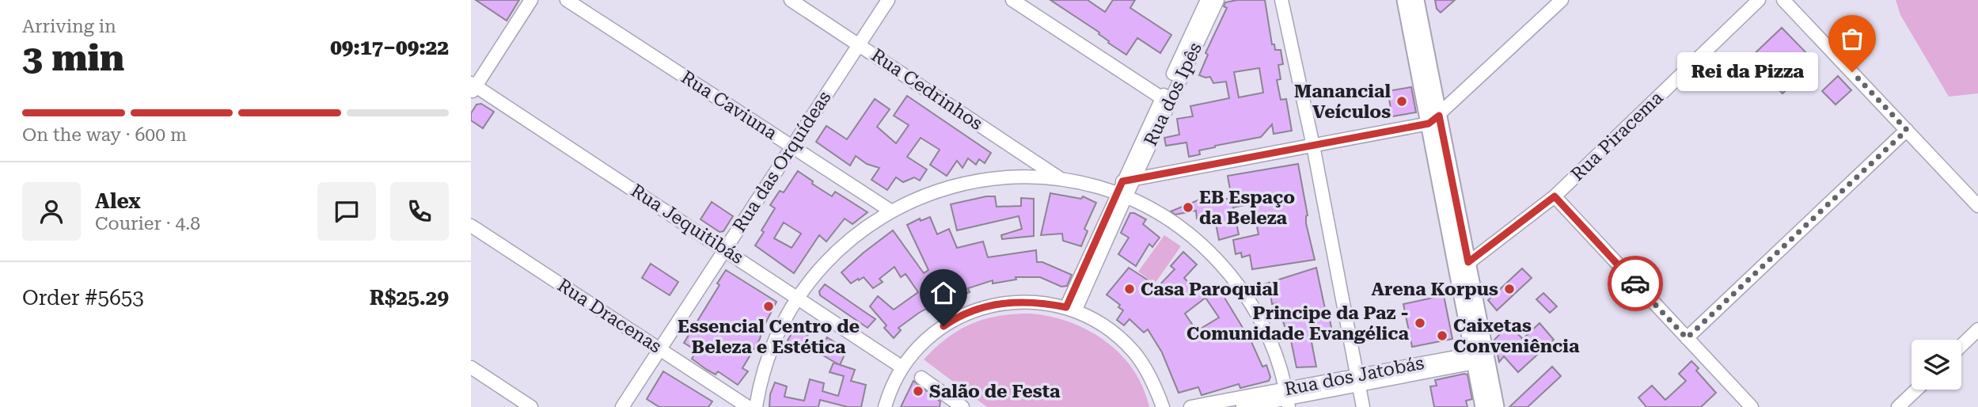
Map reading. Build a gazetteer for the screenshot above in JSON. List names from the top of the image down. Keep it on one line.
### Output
{"streets":{"street":["Rua Cedrinhos","Rua dos Ipês","Rua Caviuna","Rua Piracema","Rua das Orquídeas","Rua Jequitibás","Rua Dracenas","Rua dos Jatobás"]},"crossings":[["Rua Cedrinhos","Rua das Orquídeas"],["Rua Caviuna","Rua das Orquídeas"],["Rua das Orquídeas","Rua Jequitibás"],["Rua das Orquídeas","Rua Dracenas"]],"places":["Rei da Pizza","Manancial Veículos","EB Espaço da Beleza","Casa Paroquial","Arena Korpus","Essencial Centro de Beleza e Estética","Principe da Paz - Comunidade Evangélica","Caixetas Conveniência","Salão de Festa"],"page":{"heading":["3 min","Arriving in","09:17–09:22"],"panel":["Alex","Courier · 4.8","Order #5653","R$25.29"],"bubble":"Rei da Pizza","bar":"On the way · 600 m"}}
